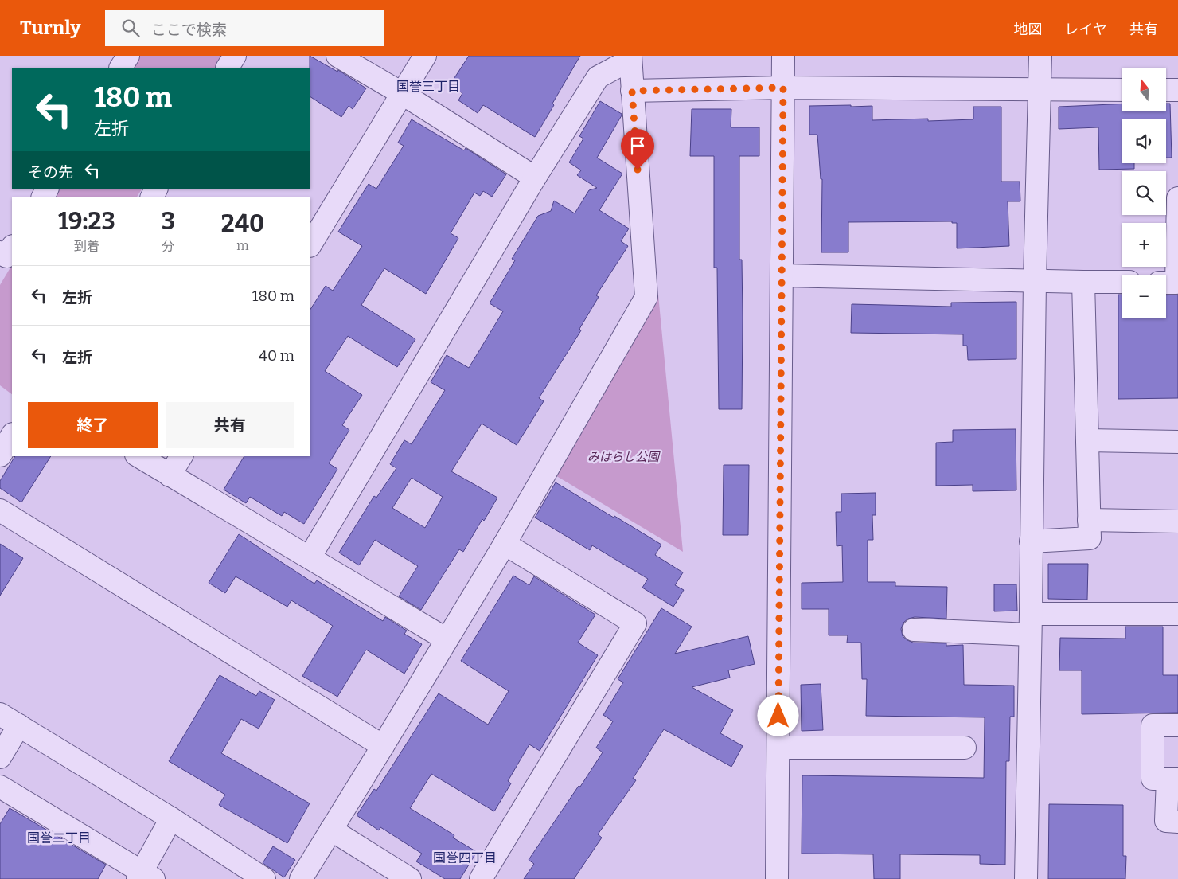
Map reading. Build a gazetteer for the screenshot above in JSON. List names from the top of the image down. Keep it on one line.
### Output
{"districts":["国誉三丁目","国誉二丁目","国誉四丁目"],"parks":["みはらし公園"],"north":"top","page":{"header":"Turnly","search":"ここで検索","nav":["地図","レイヤ","共有"],"map_buttons":["+","−"],"turn":["180 m","左折"],"then":"その先","eta":["19:23","到着","3","分","240","m"],"list":[{"name":"左折","value":"180 m"},{"name":"左折","value":"40 m"}],"buttons":["終了","共有"]}}
